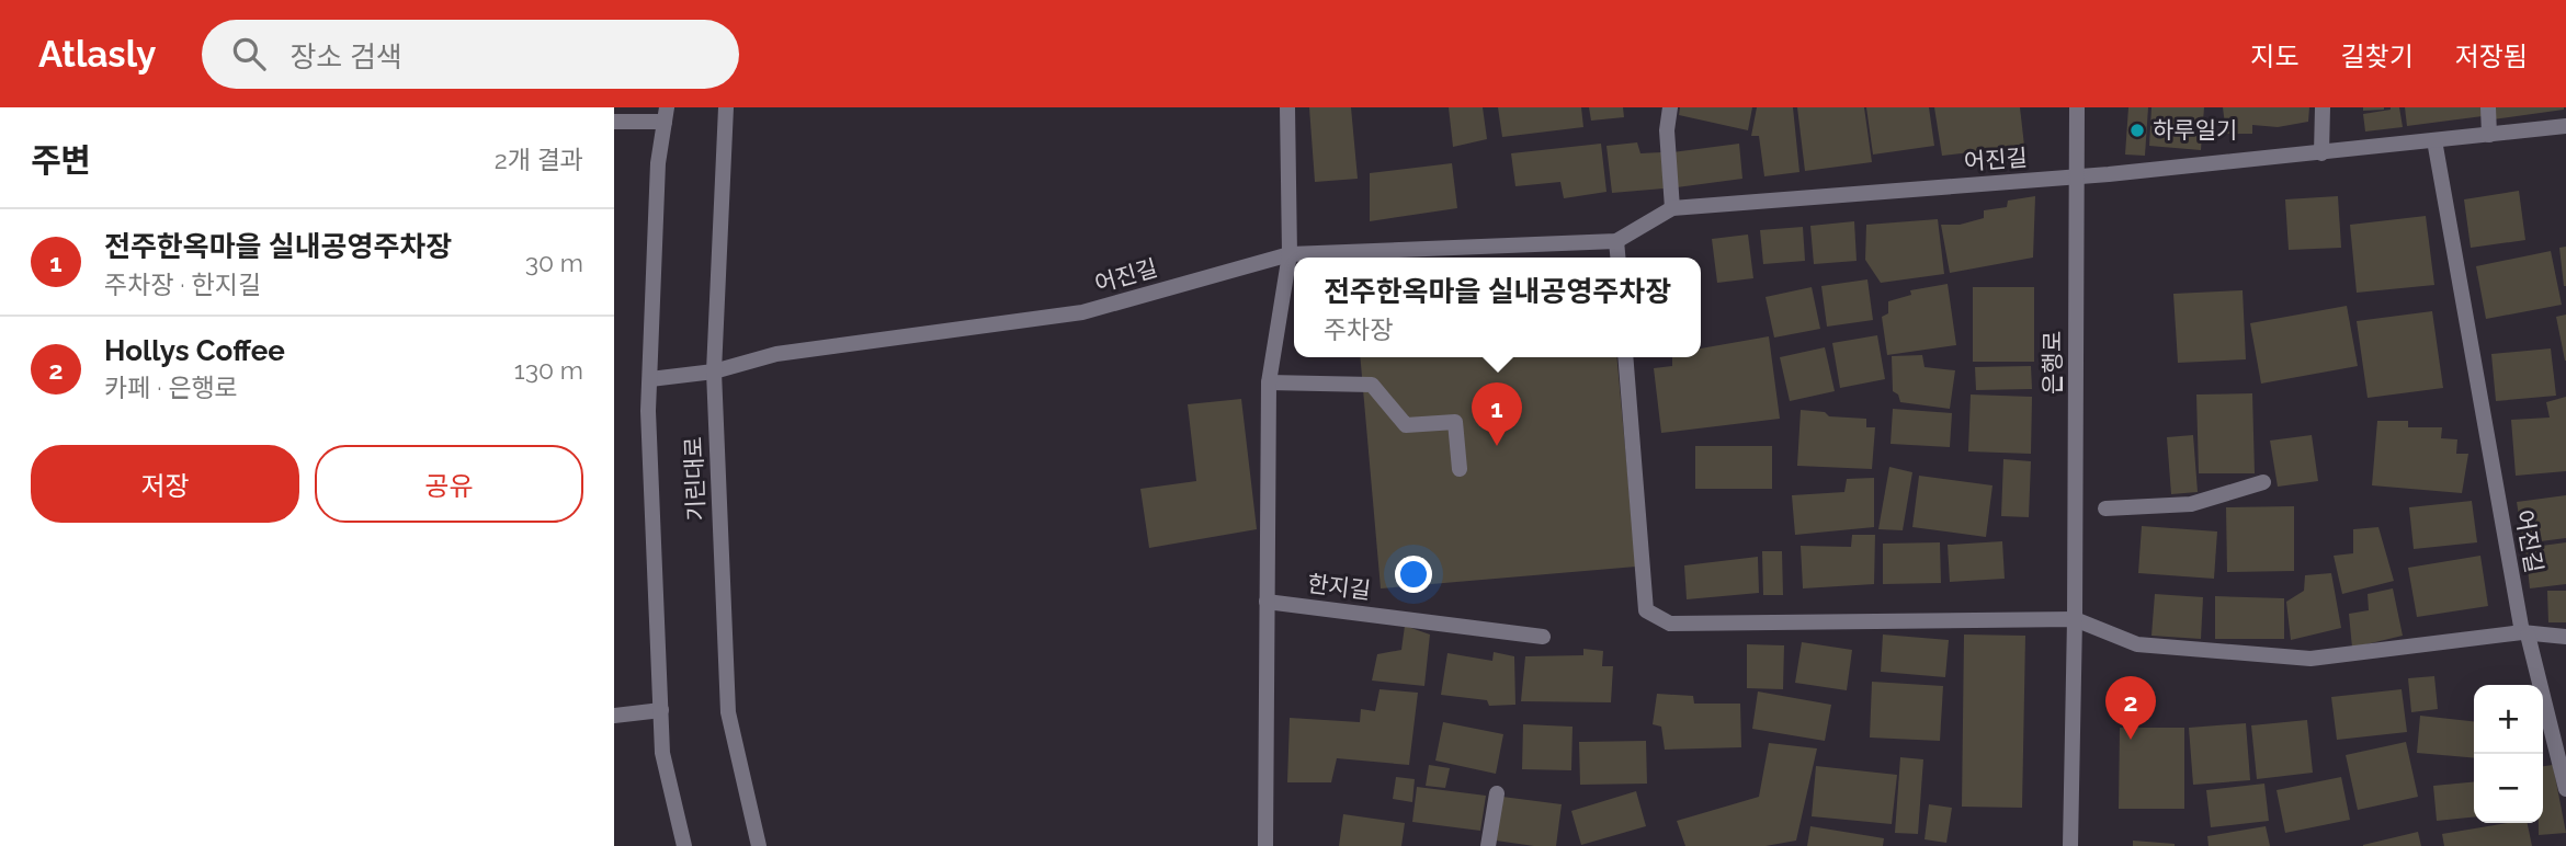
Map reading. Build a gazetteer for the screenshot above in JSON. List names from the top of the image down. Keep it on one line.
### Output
{"streets":{"street":["어진길","은행로","기린대로","한지길"]},"crossings":[["어진길","은행로"],["어진길","기린대로"]],"places":["하루일기"],"page":{"header":"Atlasly","search":"장소 검색","nav":["지도","길찾기","저장됨"],"heading":["주변","2개 결과"],"list":[{"mark":"1","name":"전주한옥마을 실내공영주차장","note":"주차장 · 한지길","value":"30 m"},{"mark":"2","name":"Hollys Coffee","note":"카페 · 은행로","value":"130 m"}],"popup":["전주한옥마을 실내공영주차장","주차장"],"pins":["1","2"],"buttons":["저장","공유"],"map_buttons":["+","−"]}}
